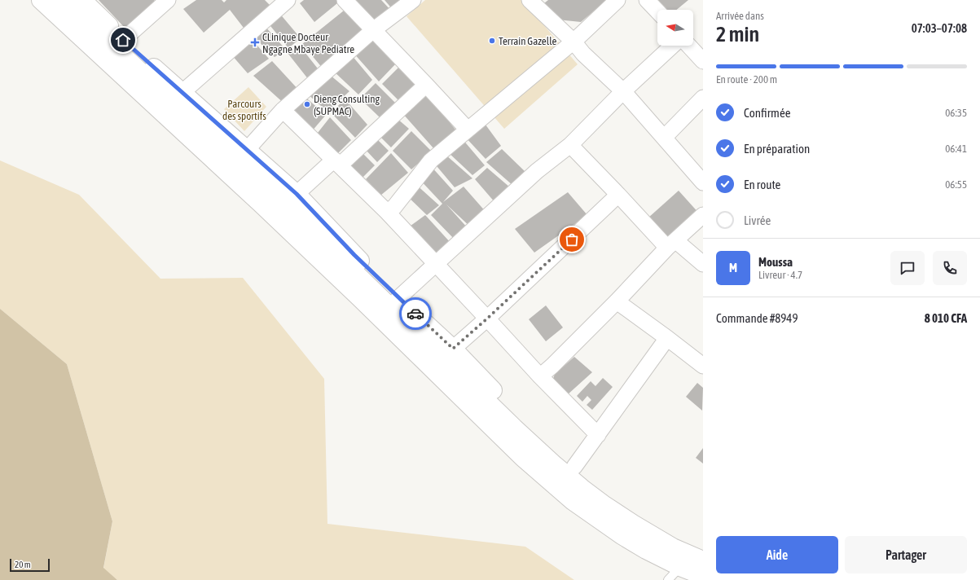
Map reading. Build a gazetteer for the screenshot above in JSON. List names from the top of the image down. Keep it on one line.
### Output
{"parks":["Parcours des sportifs"],"places":{"other":["Terrain Gazelle","Dieng Consulting (SUPMAC)"],"health":["CLinique Docteur Ngagne Mbaye Pediatre"]},"scale_bar":"20 m","north":"left","page":{"heading":["2 min","Arrivée dans","07:03–07:08"],"panel":["Moussa","Livreur · 4.7","Commande #8949","8 010 CFA"],"bar":"En route · 200 m","list":[["Confirmée","06:35"],["En préparation","06:41"],["En route","06:55"],"Livrée"],"round":"M","buttons":["Aide","Partager"],"scale":"20 m"}}
